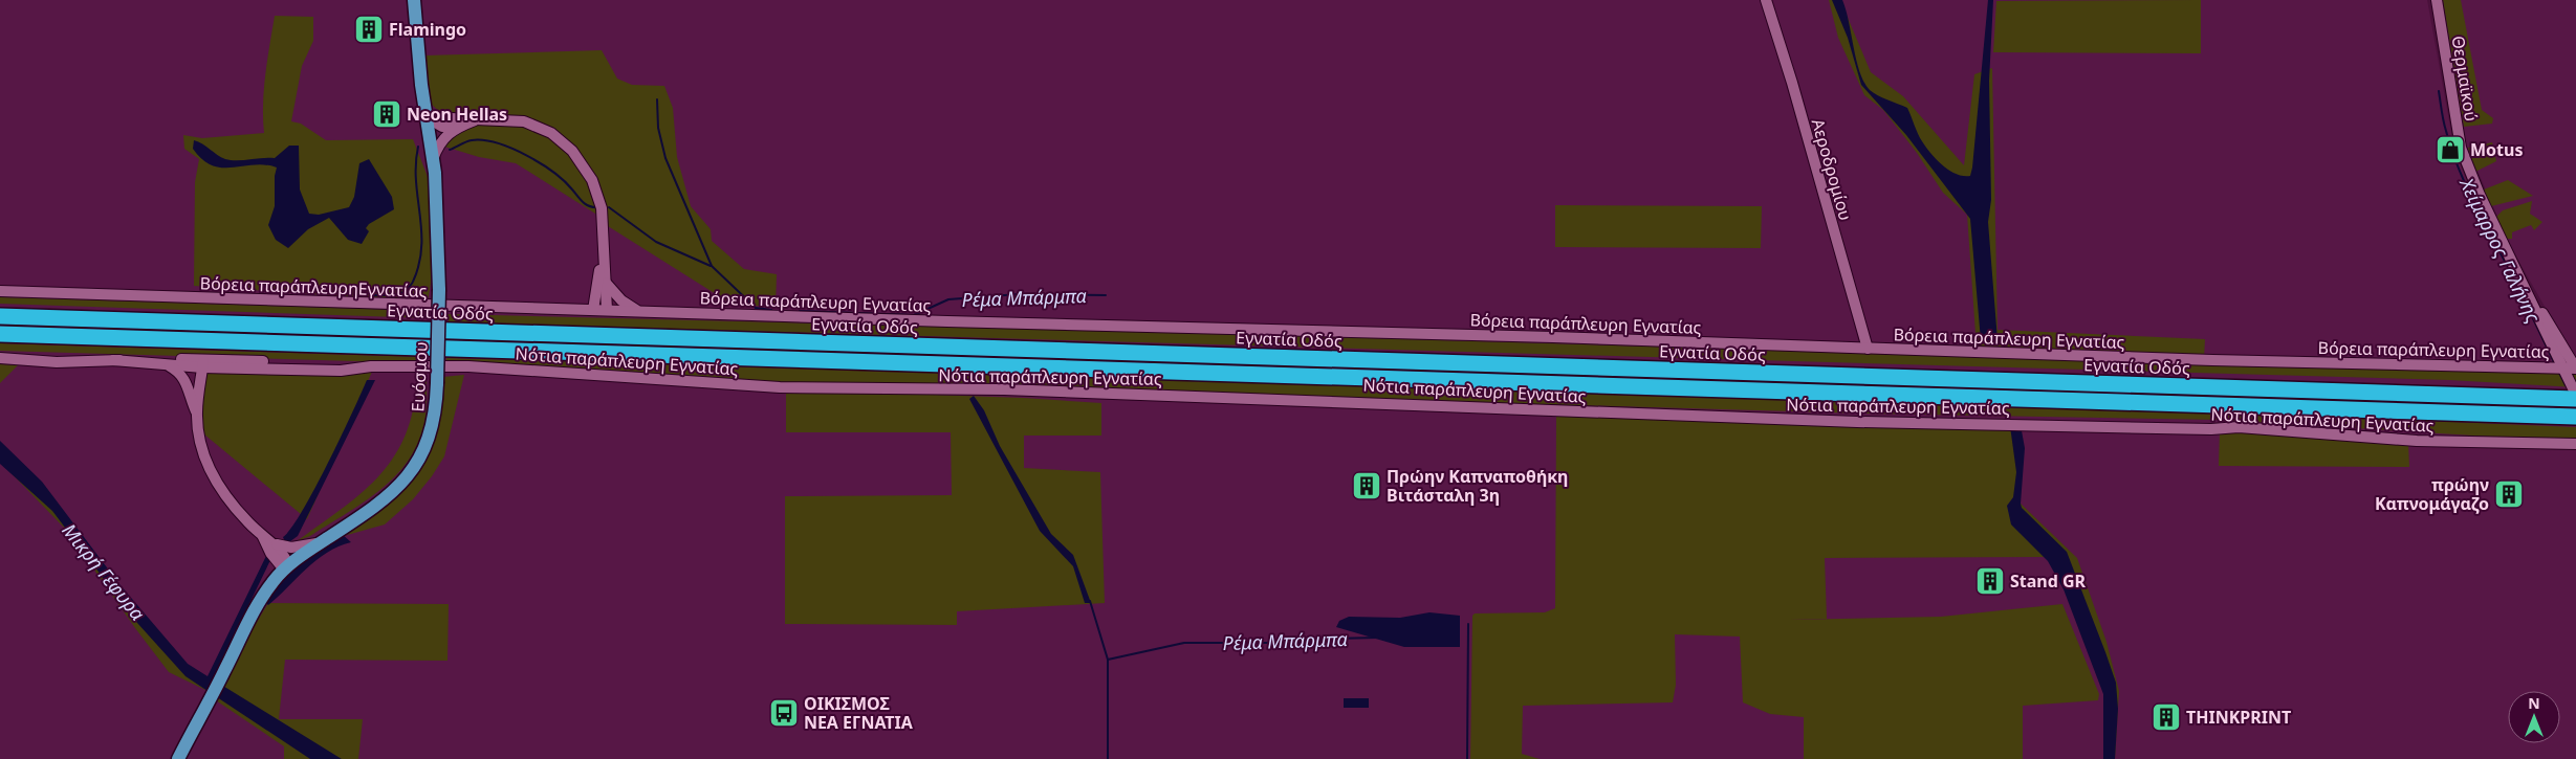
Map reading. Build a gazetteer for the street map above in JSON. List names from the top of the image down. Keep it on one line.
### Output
{"streets":{"highway":["Εγνατία Οδός"],"main road":["Ευόσμου"],"street":["Θερμαϊκού","Αεροδρομίου","Βόρεια παράπλευρηΕγνατίας","Βόρεια παράπλευρη Εγνατίας","Νότια παράπλευρη Εγνατίας"]},"crossings":[["Θερμαϊκού","Βόρεια παράπλευρη Εγνατίας"],["Θερμαϊκού","Εγνατία Οδός"],["Αεροδρομίου","Βόρεια παράπλευρη Εγνατίας"],["Βόρεια παράπλευρηΕγνατίας","Βόρεια παράπλευρη Εγνατίας"]],"water":["Χείμαρρος Γαλήνης","Ρέμα Μπάρμπα","Μικρή Γέφυρα"],"places":{"building":["Flamingo","Neon Hellas","Πρώην Καπναποθήκη Βιτάσταλη 3η","πρώην Καπνομάγαζο","Stand GR","THINKPRINT"],"shop":["Motus"],"bus stop":["ΟΙΚΙΣΜΟΣ ΝΕΑ ΕΓΝΑΤΙΑ"]},"north":"top"}
